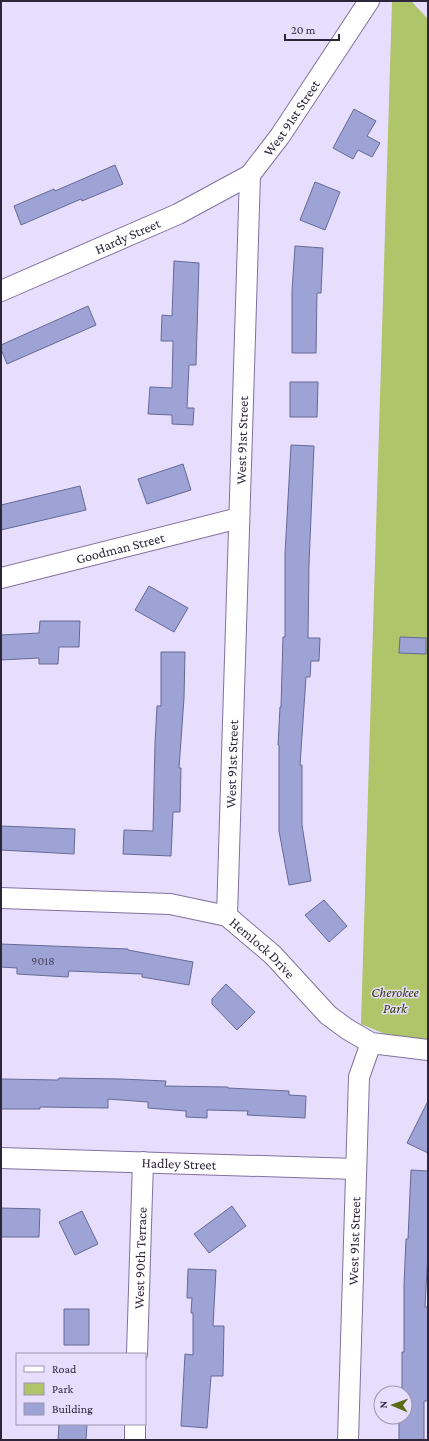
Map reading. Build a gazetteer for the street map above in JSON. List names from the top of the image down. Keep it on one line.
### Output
{"streets":{"street":["West 91st Street","Hardy Street","Goodman Street","Hemlock Drive","Hadley Street","West 90th Terrace"]},"crossings":[["West 91st Street","Hardy Street"],["West 91st Street","Goodman Street"],["West 91st Street","Hemlock Drive"],["West 91st Street","Hadley Street"],["Hadley Street","West 90th Terrace"]],"parks":["Cherokee Park"],"house_numbers":["9018"],"legend":["Road","Park","Building"],"scale_bar":"20 m","north":"left"}
